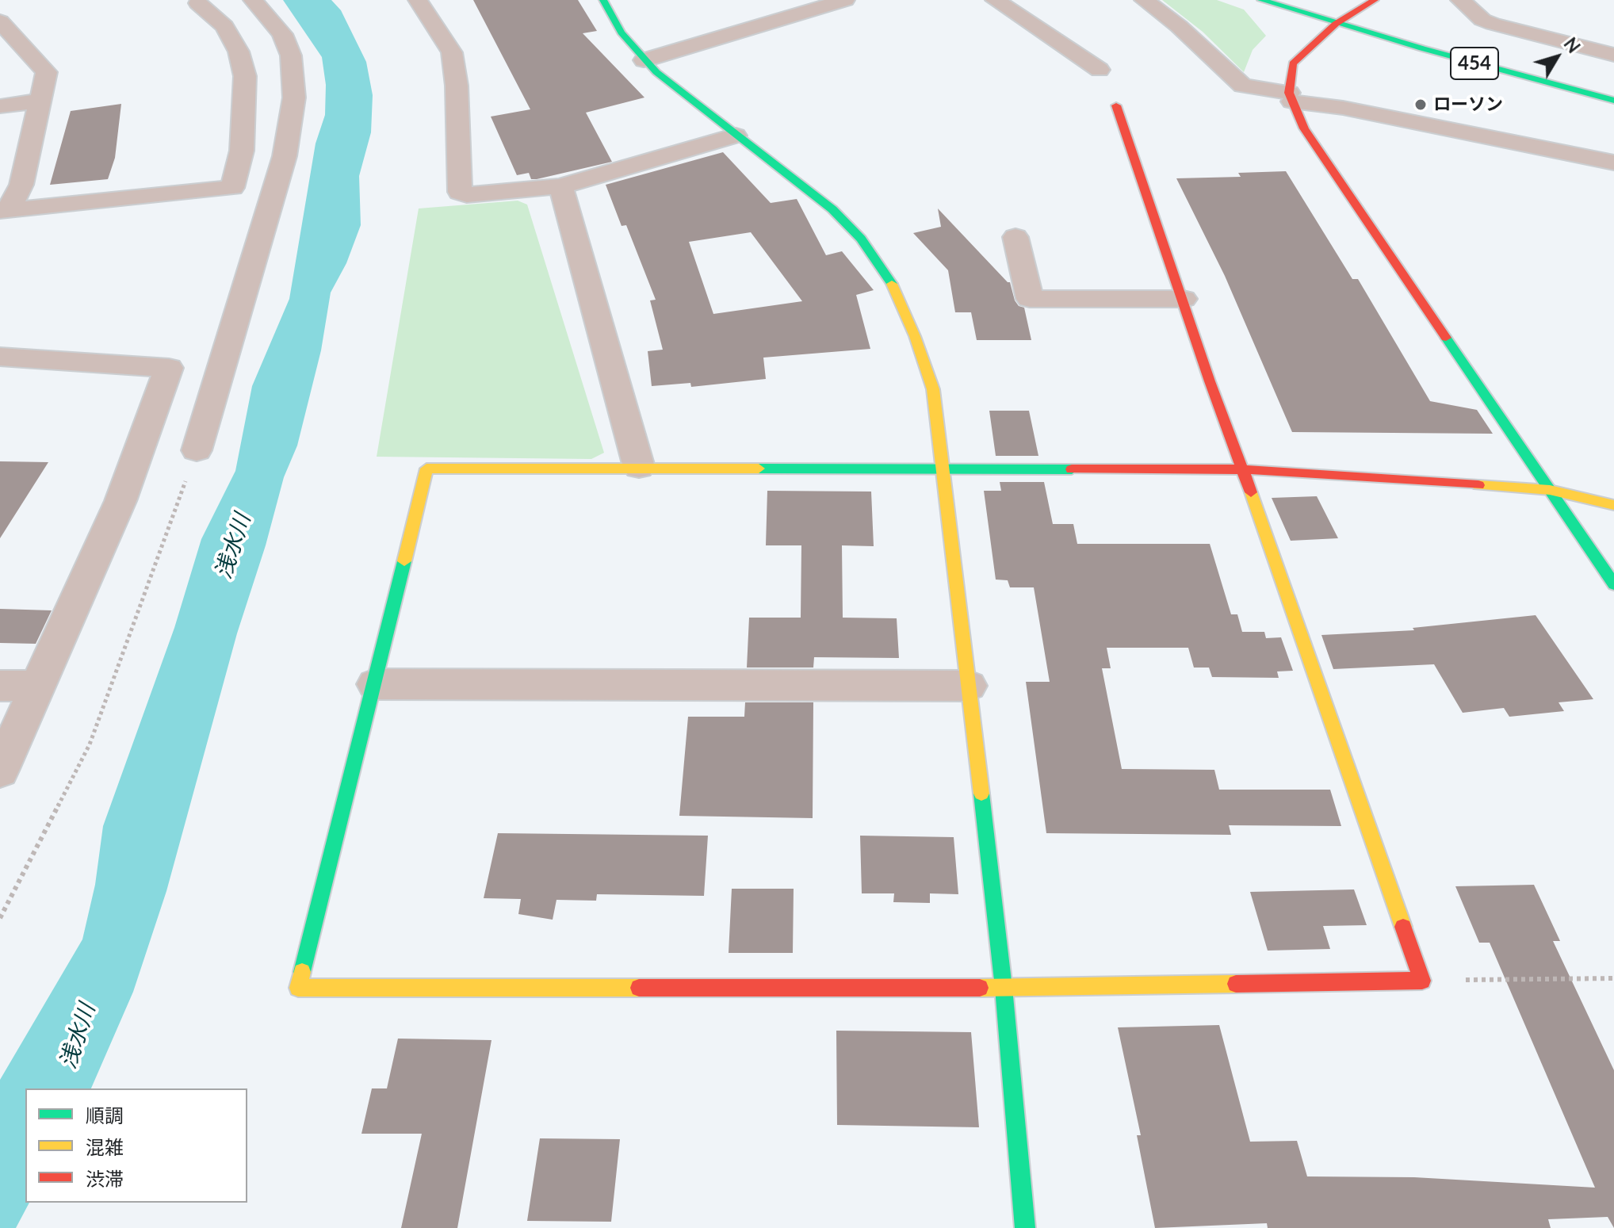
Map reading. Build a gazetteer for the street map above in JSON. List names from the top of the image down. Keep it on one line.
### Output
{"streets":{"main road":["454"]},"water":["浅水川"],"places":["ローソン"],"legend":["順調","混雑","渋滞"],"north":"top right"}
